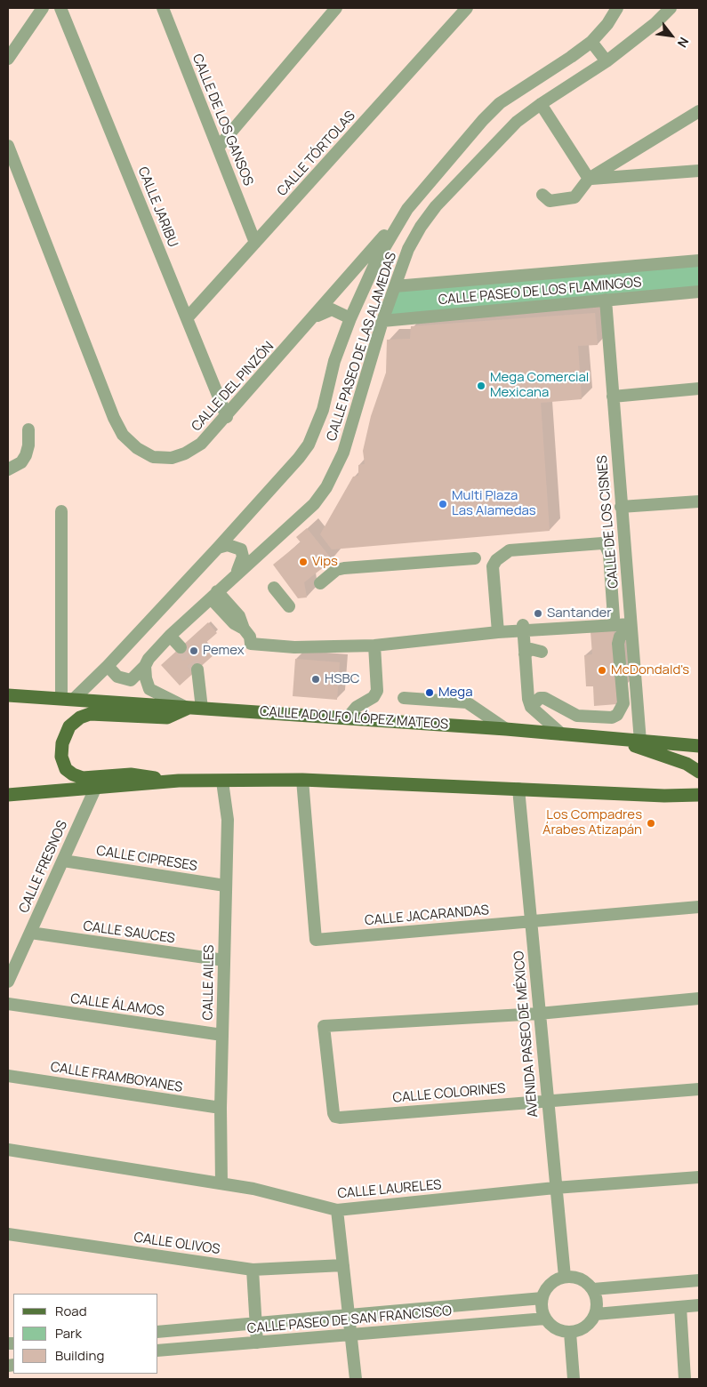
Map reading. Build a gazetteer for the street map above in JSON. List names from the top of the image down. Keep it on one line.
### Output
{"streets":{"main road":["CALLE ADOLFO LÓPEZ MATEOS"],"street":["CALLE DE LOS GANSOS","CALLE TÓRTOLAS","CALLE JARIBU","CALLE PASEO DE LOS FLAMINGOS","CALLE PASEO DE LAS ALAMEDAS","CALLE DEL PINZÓN","CALLE DE LOS CISNES","CALLE CIPRESES","CALLE FRESNOS","CALLE JACARANDAS","CALLE SAUCES","CALLE AILES","CALLE ÁLAMOS","AVENIDA PASEO DE MÉXICO","CALLE FRAMBOYANES","CALLE COLORINES","CALLE LAURELES","CALLE OLIVOS","CALLE PASEO DE SAN FRANCISCO"]},"crossings":[["CALLE DE LOS GANSOS","CALLE TÓRTOLAS"],["CALLE TÓRTOLAS","CALLE JARIBU"],["CALLE JARIBU","CALLE DEL PINZÓN"],["CALLE PASEO DE LOS FLAMINGOS","CALLE PASEO DE LAS ALAMEDAS"],["CALLE PASEO DE LOS FLAMINGOS","CALLE DE LOS CISNES"],["CALLE PASEO DE LAS ALAMEDAS","CALLE DEL PINZÓN"],["CALLE PASEO DE LAS ALAMEDAS","CALLE ADOLFO LÓPEZ MATEOS"],["CALLE DE LOS CISNES","CALLE ADOLFO LÓPEZ MATEOS"],["CALLE CIPRESES","CALLE FRESNOS"],["CALLE CIPRESES","CALLE AILES"],["CALLE FRESNOS","CALLE SAUCES"],["CALLE JACARANDAS","AVENIDA PASEO DE MÉXICO"],["CALLE SAUCES","CALLE AILES"],["CALLE AILES","CALLE ÁLAMOS"],["CALLE AILES","CALLE FRAMBOYANES"],["CALLE AILES","CALLE LAURELES"],["AVENIDA PASEO DE MÉXICO","CALLE COLORINES"],["AVENIDA PASEO DE MÉXICO","CALLE LAURELES"],["AVENIDA PASEO DE MÉXICO","CALLE PASEO DE SAN FRANCISCO"]],"places":["Mega Comercial Mexicana","Multi Plaza Las Alamedas","Vips","Santander","Pemex","McDondald's","HSBC","Mega","Los Compadres Árabes Atizapán"],"legend":["Road","Park","Building"],"north":"bottom right"}
